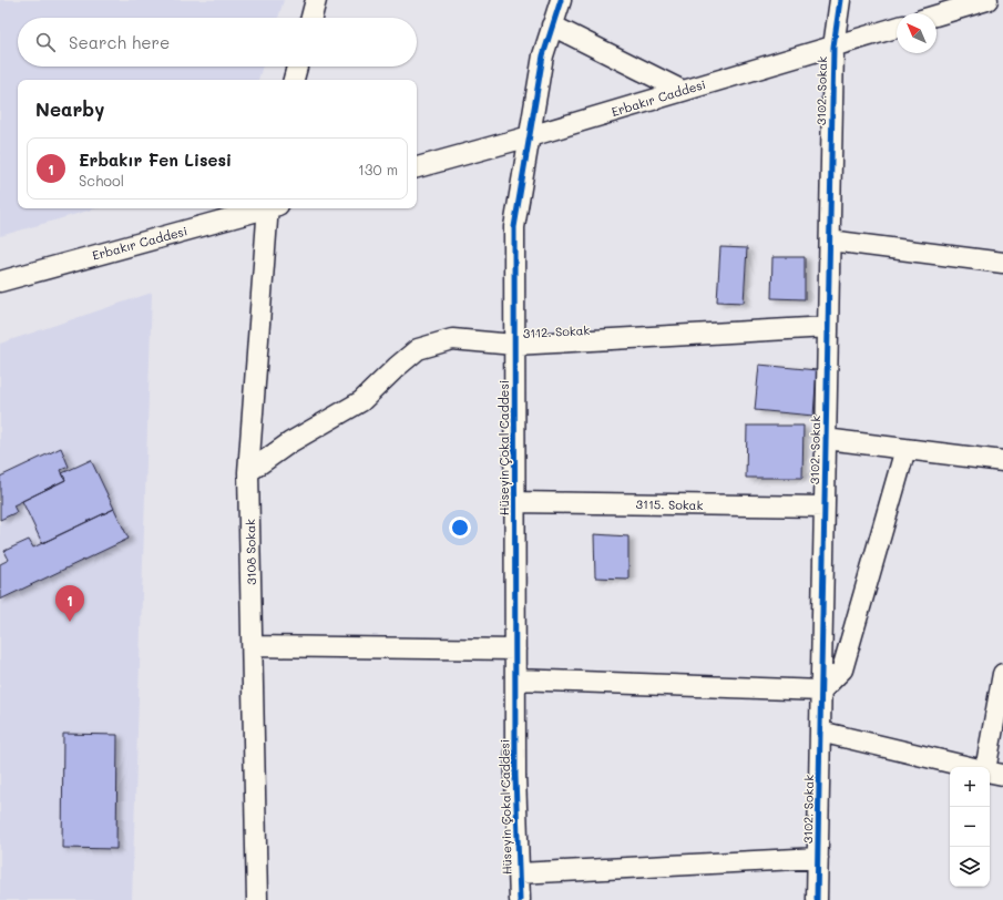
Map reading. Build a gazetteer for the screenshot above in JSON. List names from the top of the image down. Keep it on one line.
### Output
{"streets":{"street":["3102. Sokak","Erbakır Caddesi","3112. Sokak","Hüseyin Çokal Caddesi","3115. Sokak","3108 Sokak"]},"crossings":[["3102. Sokak","Erbakır Caddesi"],["3102. Sokak","3112. Sokak"],["3102. Sokak","3115. Sokak"],["Erbakır Caddesi","Hüseyin Çokal Caddesi"],["3112. Sokak","Hüseyin Çokal Caddesi"],["3112. Sokak","3108 Sokak"],["Hüseyin Çokal Caddesi","3115. Sokak"]],"north":"top left","page":{"search":"Search here","heading":"Nearby","list":[{"mark":"1","name":"Erbakır Fen Lisesi","note":"School","value":"130 m"}],"pins":"1","map_buttons":["+","−"]}}
